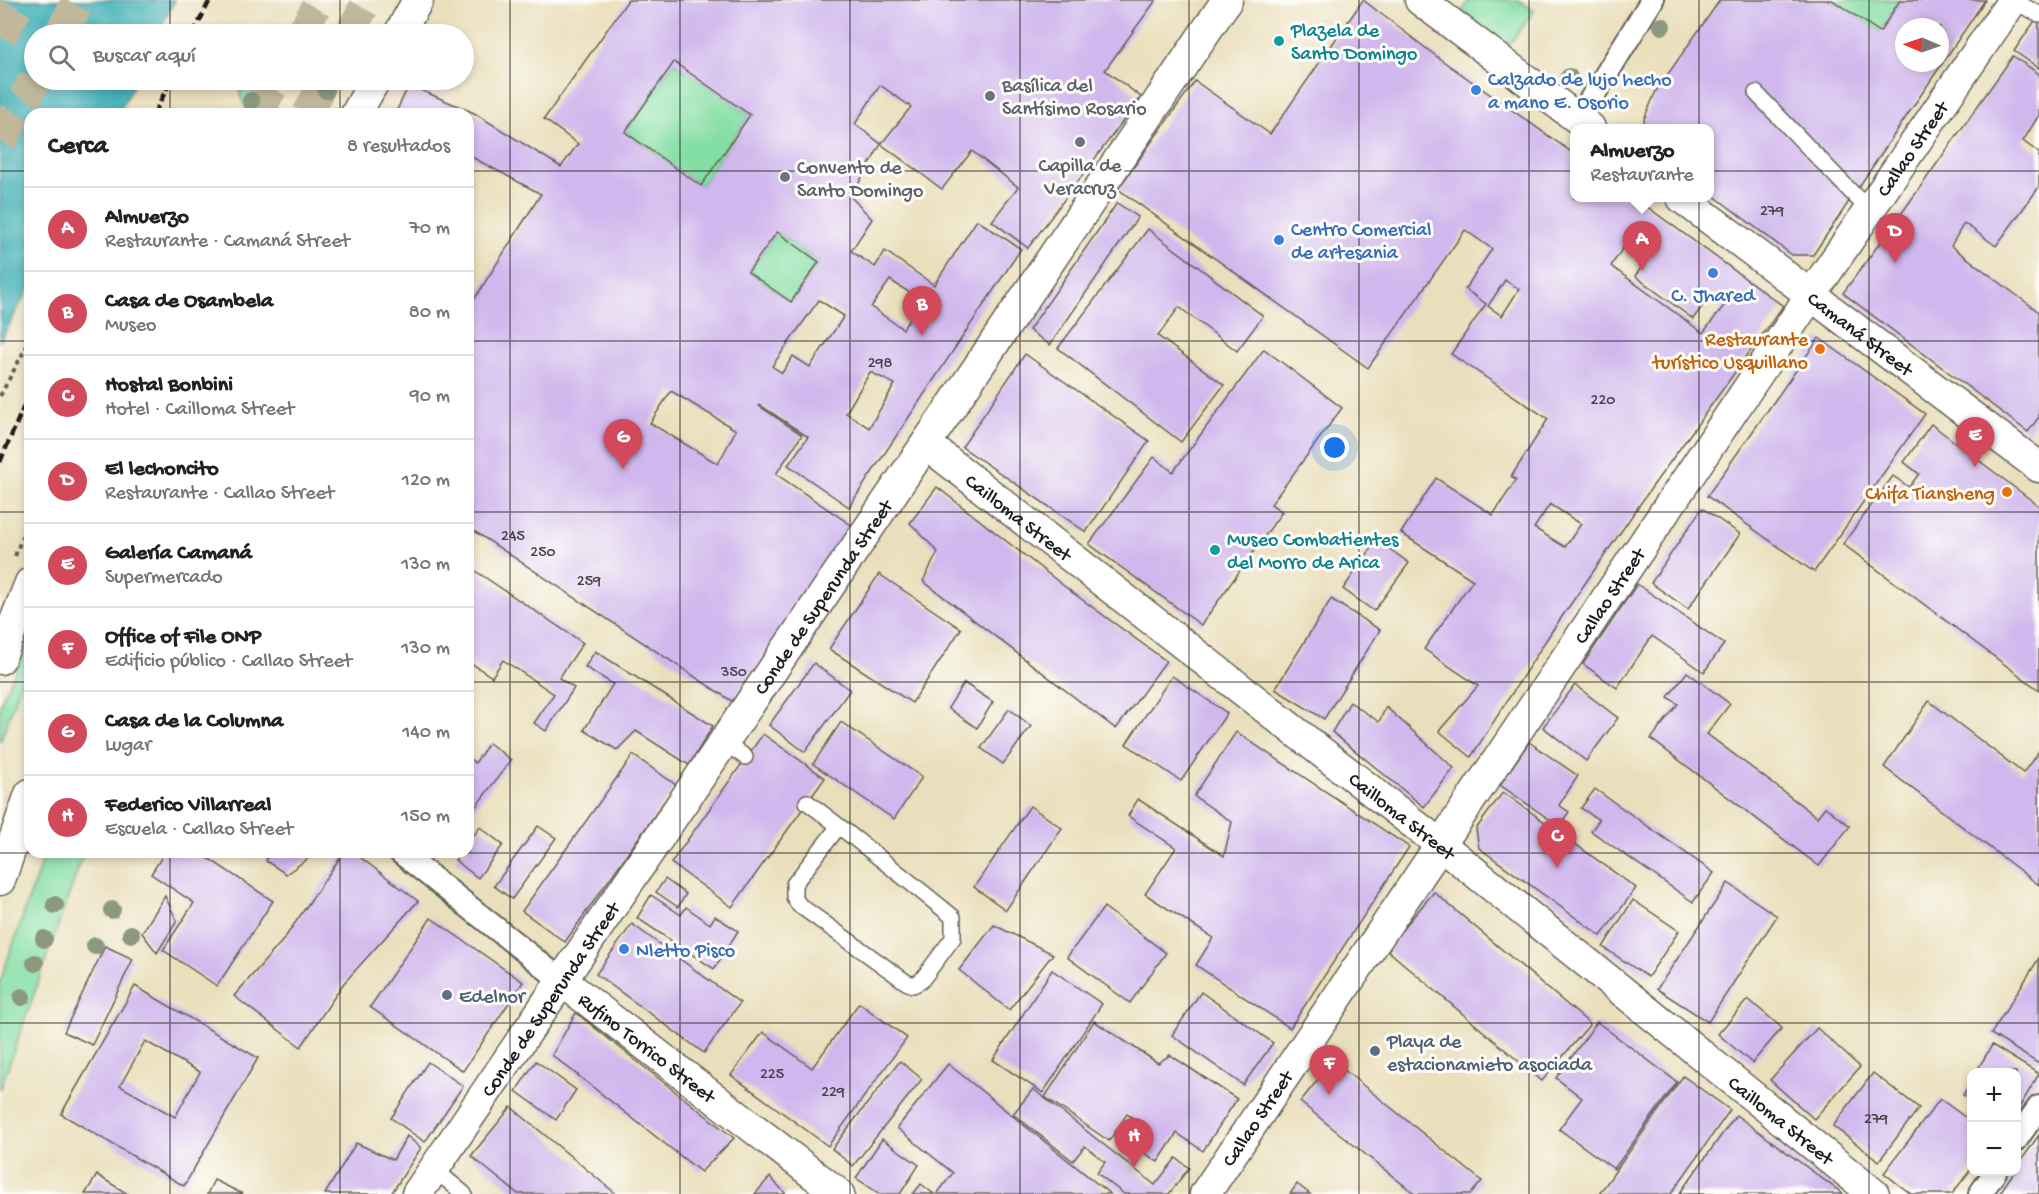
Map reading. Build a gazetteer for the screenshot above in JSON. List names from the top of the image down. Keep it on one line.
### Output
{"streets":{"street":["Callao Street","Camaná Street","Cailloma Street","Conde de Superunda Street","Rufino Torrico Street"]},"crossings":[["Callao Street","Camaná Street"],["Callao Street","Cailloma Street"],["Cailloma Street","Conde de Superunda Street"],["Conde de Superunda Street","Rufino Torrico Street"]],"places":["Plazela de Santo Domingo","Calzado de lujo hecho a mano E. Osorio","Basílica del Santísimo Rosario","Capilla de Veracruz","Convento de Santo Domingo","Centro Comercial de artesania","C. Jhared","Restaurante turístico Usquillano","Chifa Tiansheng","Museo Combatientes del Morro de Arica","Nletto Pisco","Edelnor","Playa de estacionamieto asociada"],"house_numbers":["279","298","220","245","250","259","350","225","229","279"],"north":"left","page":{"search":"Buscar aquí","heading":["Cerca","8 resultados"],"popup":["Almuerzo","Restaurante"],"list":[{"mark":"A","name":"Almuerzo","note":"Restaurante · Camaná Street","value":"70 m"},{"mark":"B","name":"Casa de Osambela","note":"Museo","value":"80 m"},{"mark":"C","name":"Hostal Bonbini","note":"Hotel · Cailloma Street","value":"90 m"},{"mark":"D","name":"El lechoncito","note":"Restaurante · Callao Street","value":"120 m"},{"mark":"E","name":"Galería Camaná","note":"Supermercado","value":"130 m"},{"mark":"F","name":"Office of File ONP","note":"Edificio público · Callao Street","value":"130 m"},{"mark":"G","name":"Casa de la Columna","note":"Lugar","value":"140 m"},{"mark":"H","name":"Federico Villarreal","note":"Escuela · Callao Street","value":"150 m"}],"pins":["D","A","B","E","G","C","F","H"],"map_buttons":["+","−"]}}
